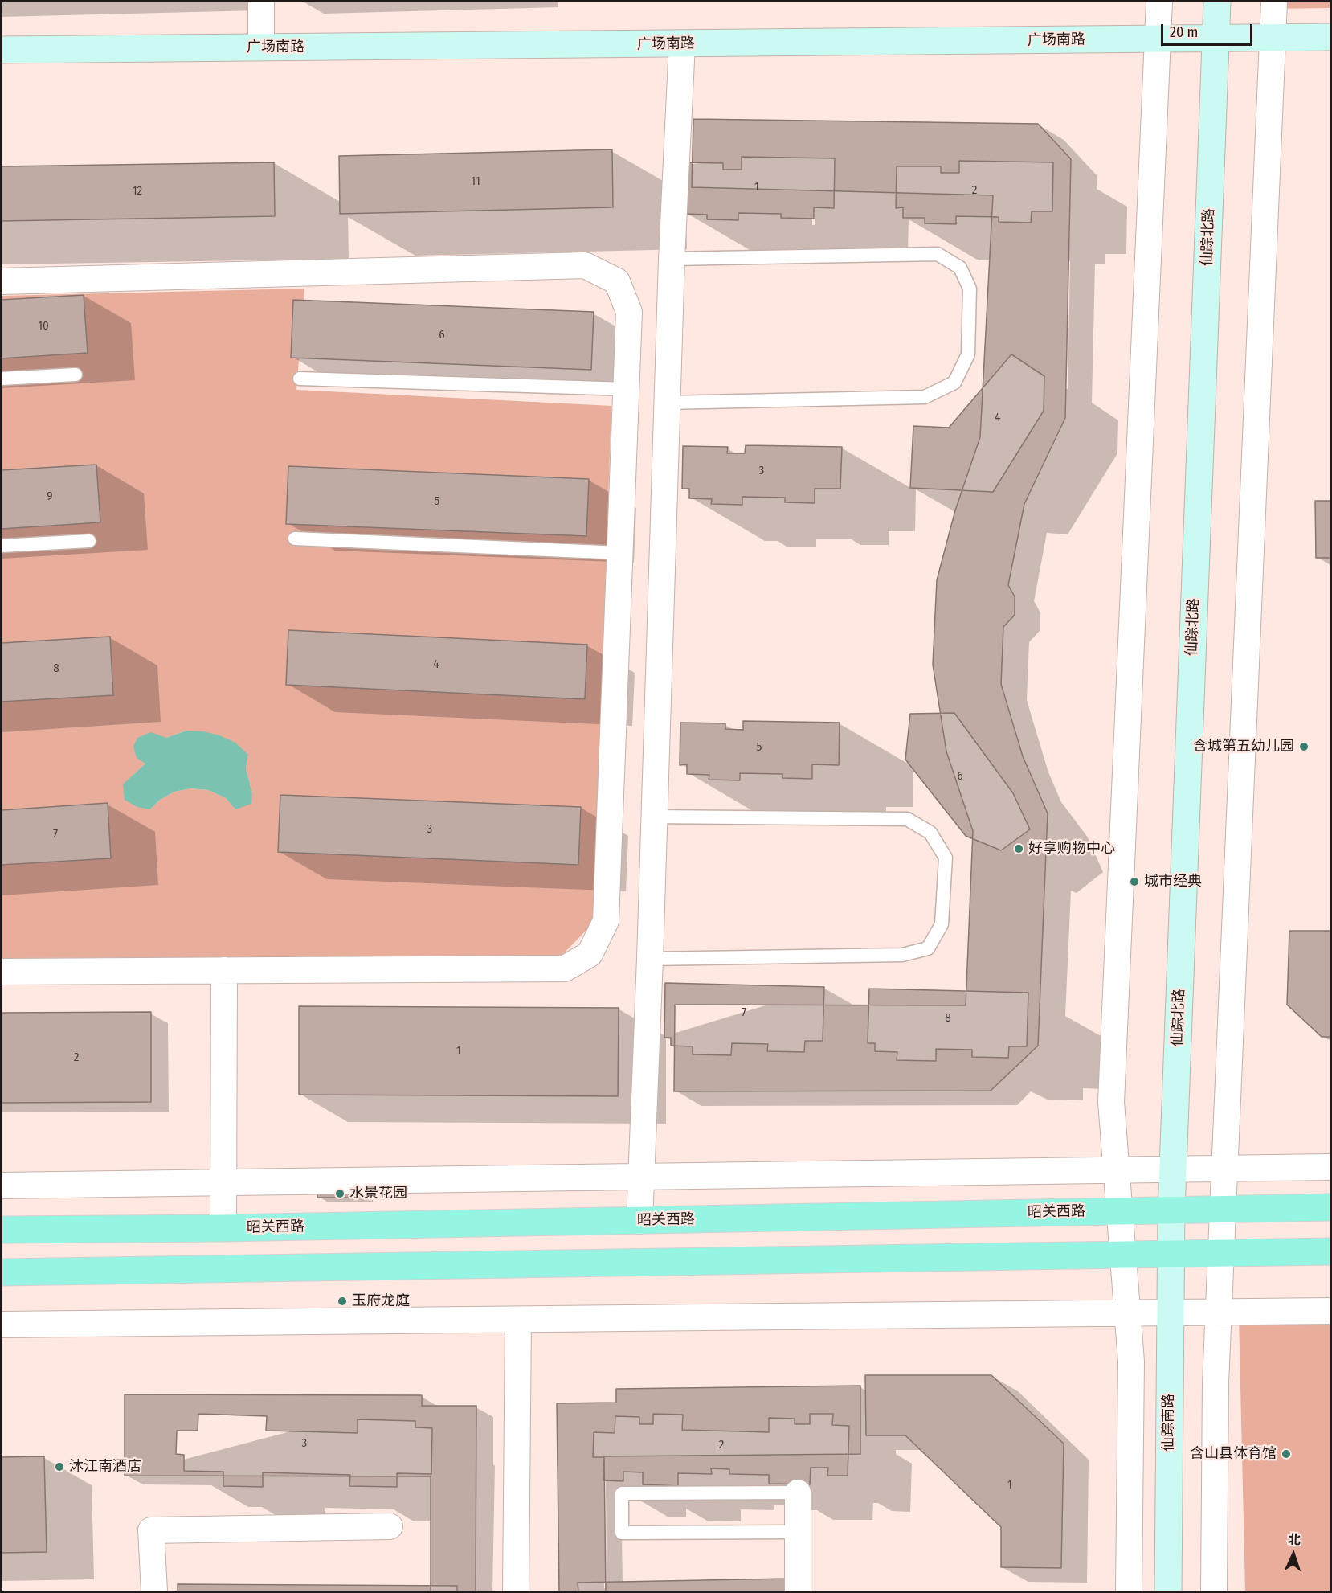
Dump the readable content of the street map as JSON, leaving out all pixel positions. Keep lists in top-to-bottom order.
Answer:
{
  "streets": {
    "main road": [
      "广场南路",
      "仙踪北路",
      "昭关西路",
      "仙踪南路"
    ]
  },
  "crossings": [
    ["广场南路", "仙踪北路"],
    ["仙踪北路", "昭关西路"],
    ["仙踪北路", "仙踪南路"]
  ],
  "places": [
    "含城第五幼儿园",
    "好享购物中心",
    "城市经典",
    "水景花园",
    "玉府龙庭",
    "含山县体育馆",
    "沐江南酒店"
  ],
  "house_numbers": [
    "11",
    "1",
    "2",
    "12",
    "10",
    "6",
    "4",
    "3",
    "9",
    "5",
    "4",
    "8",
    "5",
    "6",
    "3",
    "7",
    "7",
    "8",
    "1",
    "2",
    "3",
    "2",
    "1"
  ],
  "scale_bar": "20 m",
  "north": "top"
}
